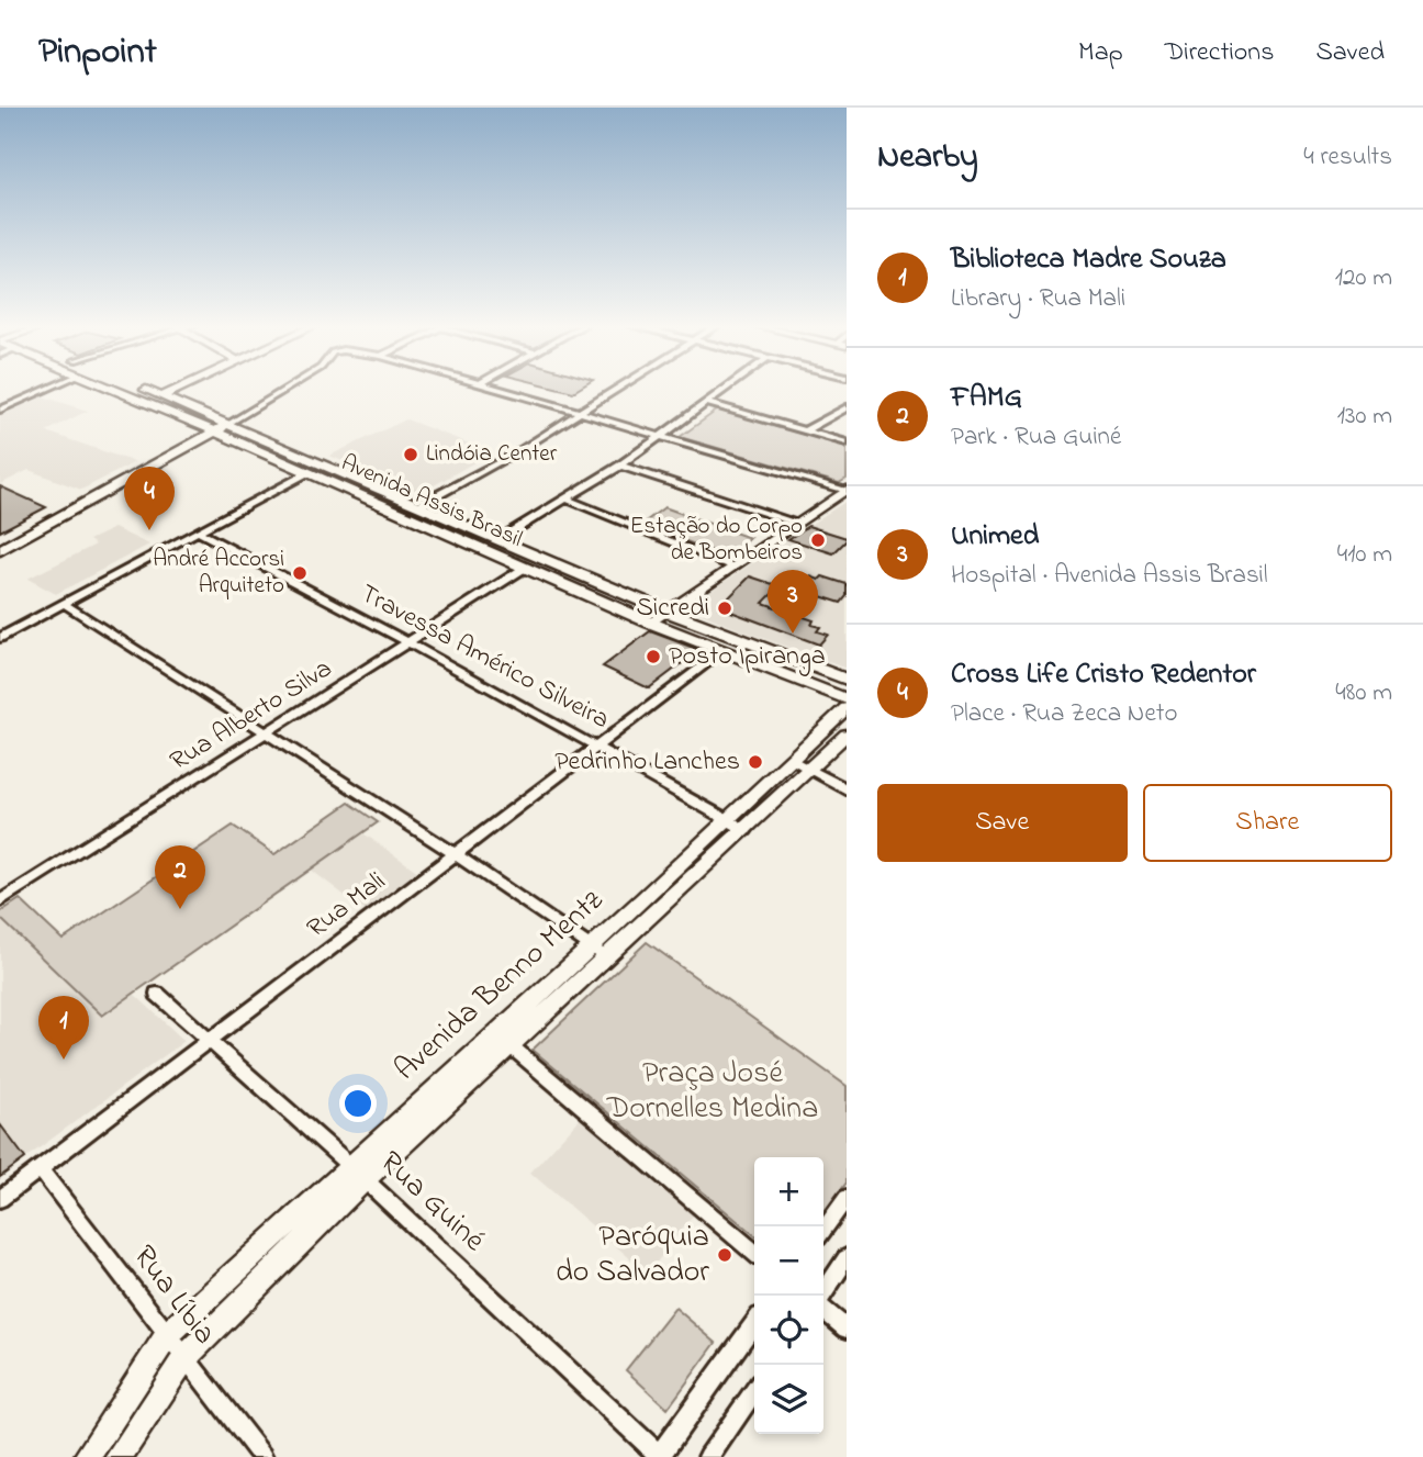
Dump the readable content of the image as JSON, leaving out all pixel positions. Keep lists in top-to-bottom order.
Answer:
{
  "streets": {
    "main road": ["Avenida Assis Brasil"],
    "street": [
      "Travessa Américo Silveira",
      "Rua Alberto Silva",
      "Rua Mali",
      "Avenida Benno Mentz",
      "Rua Guiné",
      "Rua Líbia"
    ]
  },
  "crossings": [
    ["Avenida Assis Brasil", "Rua Alberto Silva"],
    ["Avenida Assis Brasil", "Rua Mali"],
    ["Travessa Américo Silveira", "Rua Alberto Silva"],
    ["Travessa Américo Silveira", "Rua Mali"],
    ["Travessa Américo Silveira", "Avenida Benno Mentz"],
    ["Rua Mali", "Rua Guiné"],
    ["Rua Mali", "Rua Líbia"],
    ["Avenida Benno Mentz", "Rua Guiné"],
    ["Avenida Benno Mentz", "Rua Líbia"]
  ],
  "parks": ["Praça José Dornelles Medina"],
  "places": [
    "Lindóia Center",
    "Estação do Corpo de Bombeiros",
    "André Accorsi Arquiteto",
    "Sicredi",
    "Posto Ipiranga",
    "Pedrinho Lanches",
    "Paróquia do Salvador"
  ],
  "page": {
    "header": "Pinpoint",
    "nav": ["Map", "Directions", "Saved"],
    "heading": ["Nearby", "4 results"],
    "list": [
      {
        "mark": "1",
        "name": "Biblioteca Madre Souza",
        "note": "Library · Rua Mali",
        "value": "120 m"
      },
      {
        "mark": "2",
        "name": "FAMG",
        "note": "Park · Rua Guiné",
        "value": "130 m"
      },
      {
        "mark": "3",
        "name": "Unimed",
        "note": "Hospital · Avenida Assis Brasil",
        "value": "410 m"
      },
      {
        "mark": "4",
        "name": "Cross Life Cristo Redentor",
        "note": "Place · Rua Zeca Neto",
        "value": "480 m"
      }
    ],
    "pins": [
      "4",
      "3",
      "2",
      "1"
    ],
    "buttons": ["Save", "Share"],
    "map_buttons": ["+", "−"]
  }
}
